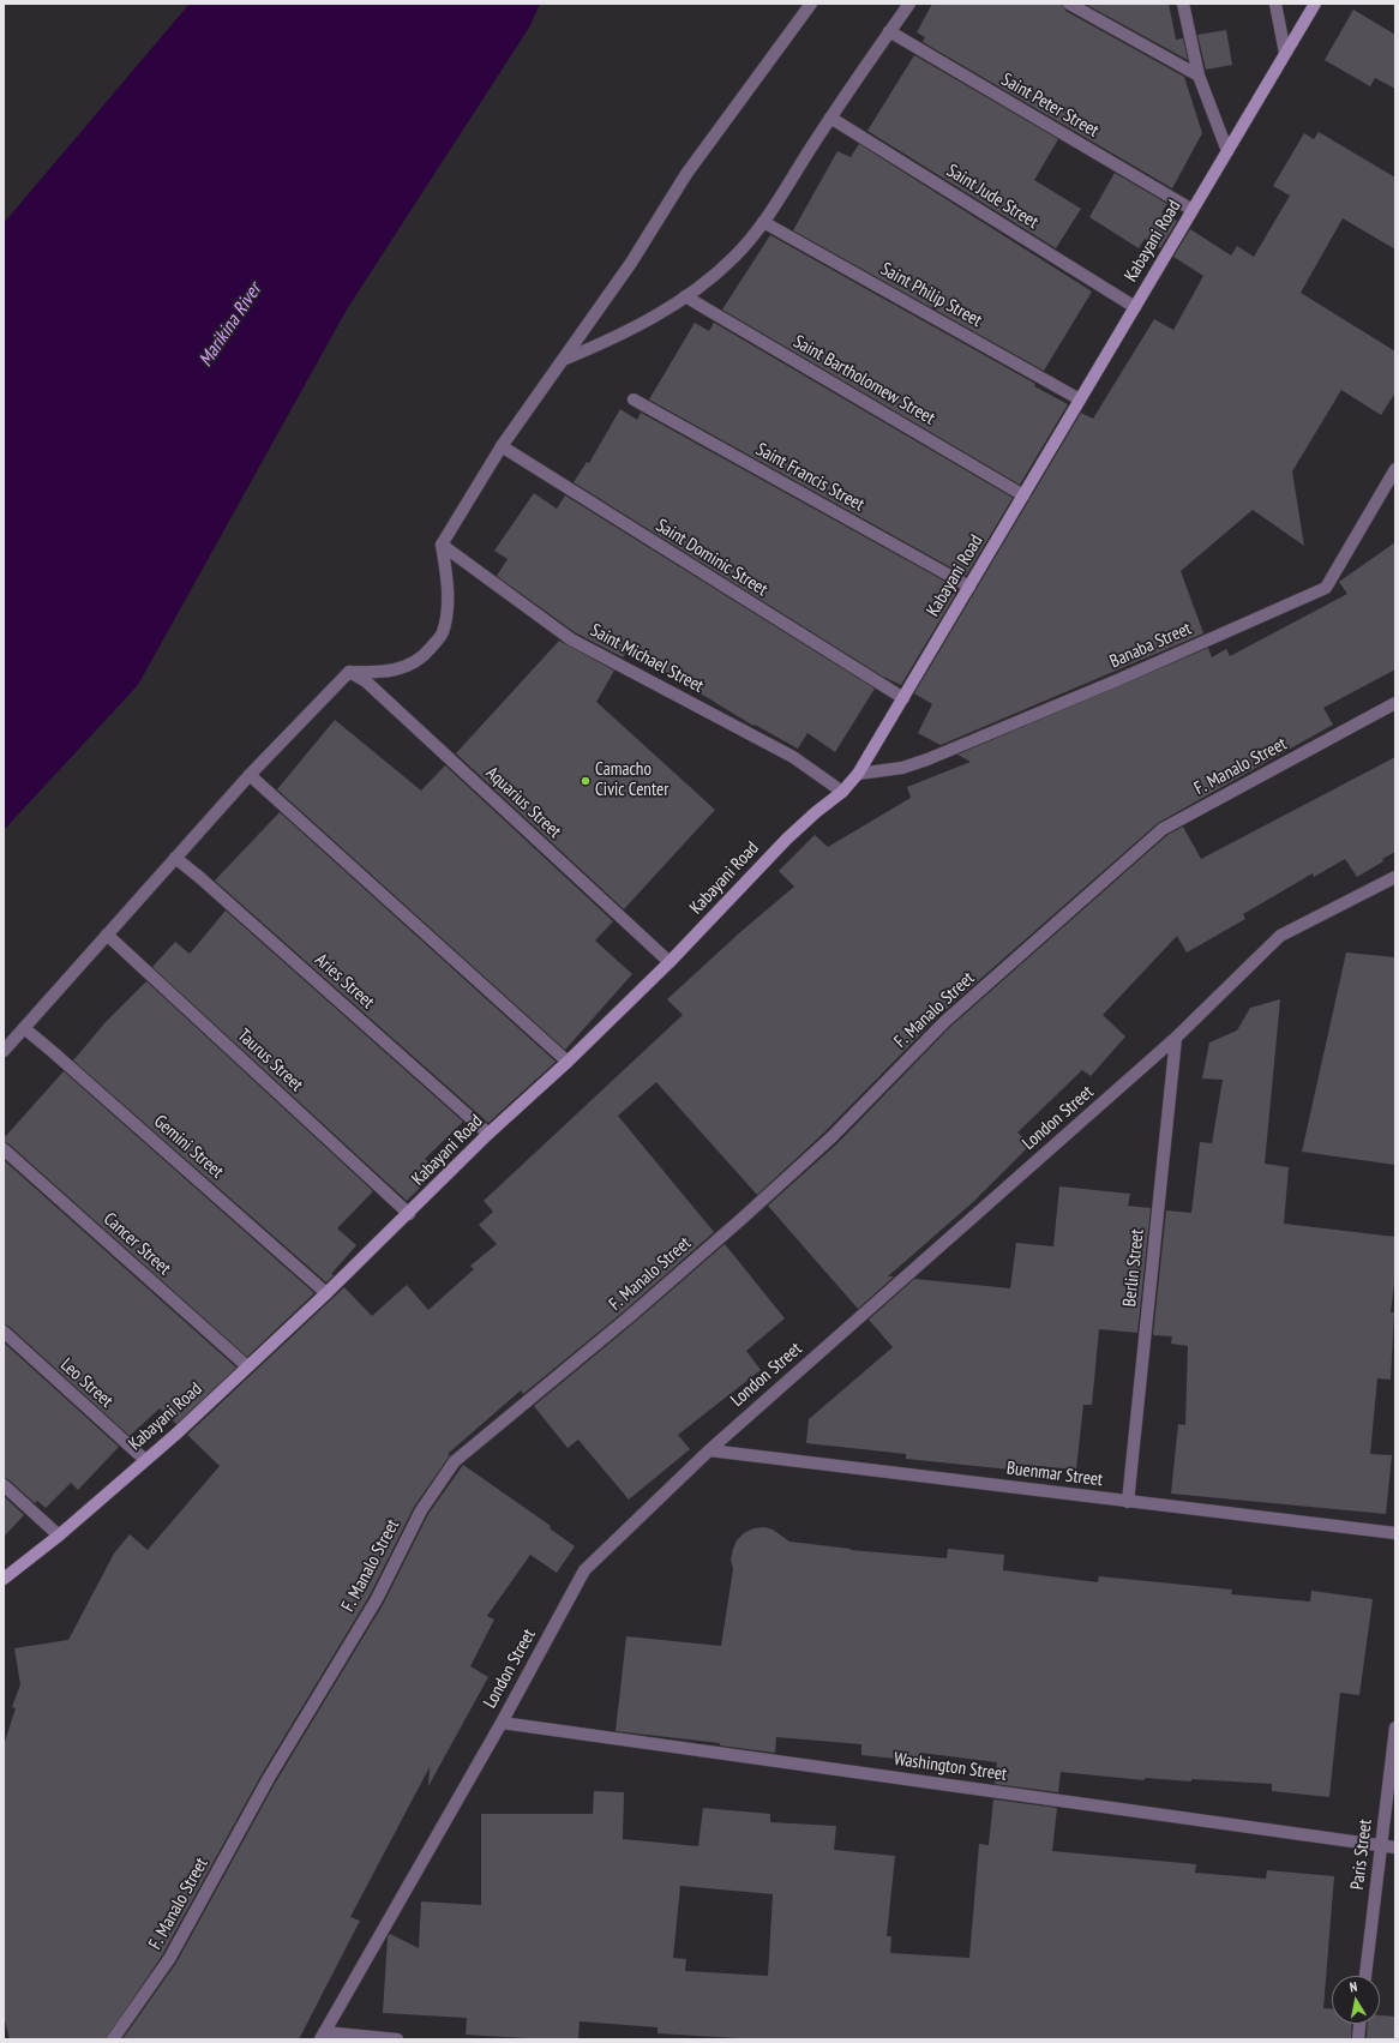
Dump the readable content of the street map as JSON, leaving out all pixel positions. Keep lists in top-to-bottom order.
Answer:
{
  "streets": {
    "street": [
      "Saint Peter Street",
      "Saint Jude Street",
      "Kabayani Road",
      "Saint Philip Street",
      "Saint Bartholomew Street",
      "Saint Francis Street",
      "Saint Dominic Street",
      "Banaba Street",
      "Saint Michael Street",
      "F. Manalo Street",
      "Aquarius Street",
      "Aries Street",
      "Taurus Street",
      "London Street",
      "Gemini Street",
      "Cancer Street",
      "Berlin Street",
      "Leo Street",
      "Buenmar Street",
      "Washington Street",
      "Paris Street"
    ]
  },
  "crossings": [
    ["Saint Peter Street", "Kabayani Road"],
    ["Saint Jude Street", "Kabayani Road"],
    ["Kabayani Road", "Saint Philip Street"],
    ["Kabayani Road", "Saint Bartholomew Street"],
    ["Kabayani Road", "Saint Francis Street"],
    ["Kabayani Road", "Saint Dominic Street"],
    ["Kabayani Road", "Banaba Street"],
    ["Kabayani Road", "Saint Michael Street"],
    ["Kabayani Road", "Aquarius Street"],
    ["Kabayani Road", "Aries Street"],
    ["Kabayani Road", "Taurus Street"],
    ["Kabayani Road", "Gemini Street"],
    ["Kabayani Road", "Cancer Street"],
    ["Kabayani Road", "Leo Street"],
    ["London Street", "Berlin Street"],
    ["London Street", "Buenmar Street"],
    ["London Street", "Washington Street"],
    ["Berlin Street", "Buenmar Street"],
    ["Washington Street", "Paris Street"]
  ],
  "water": ["Marikina River"],
  "places": ["Camacho Civic Center"],
  "north": "top"
}
